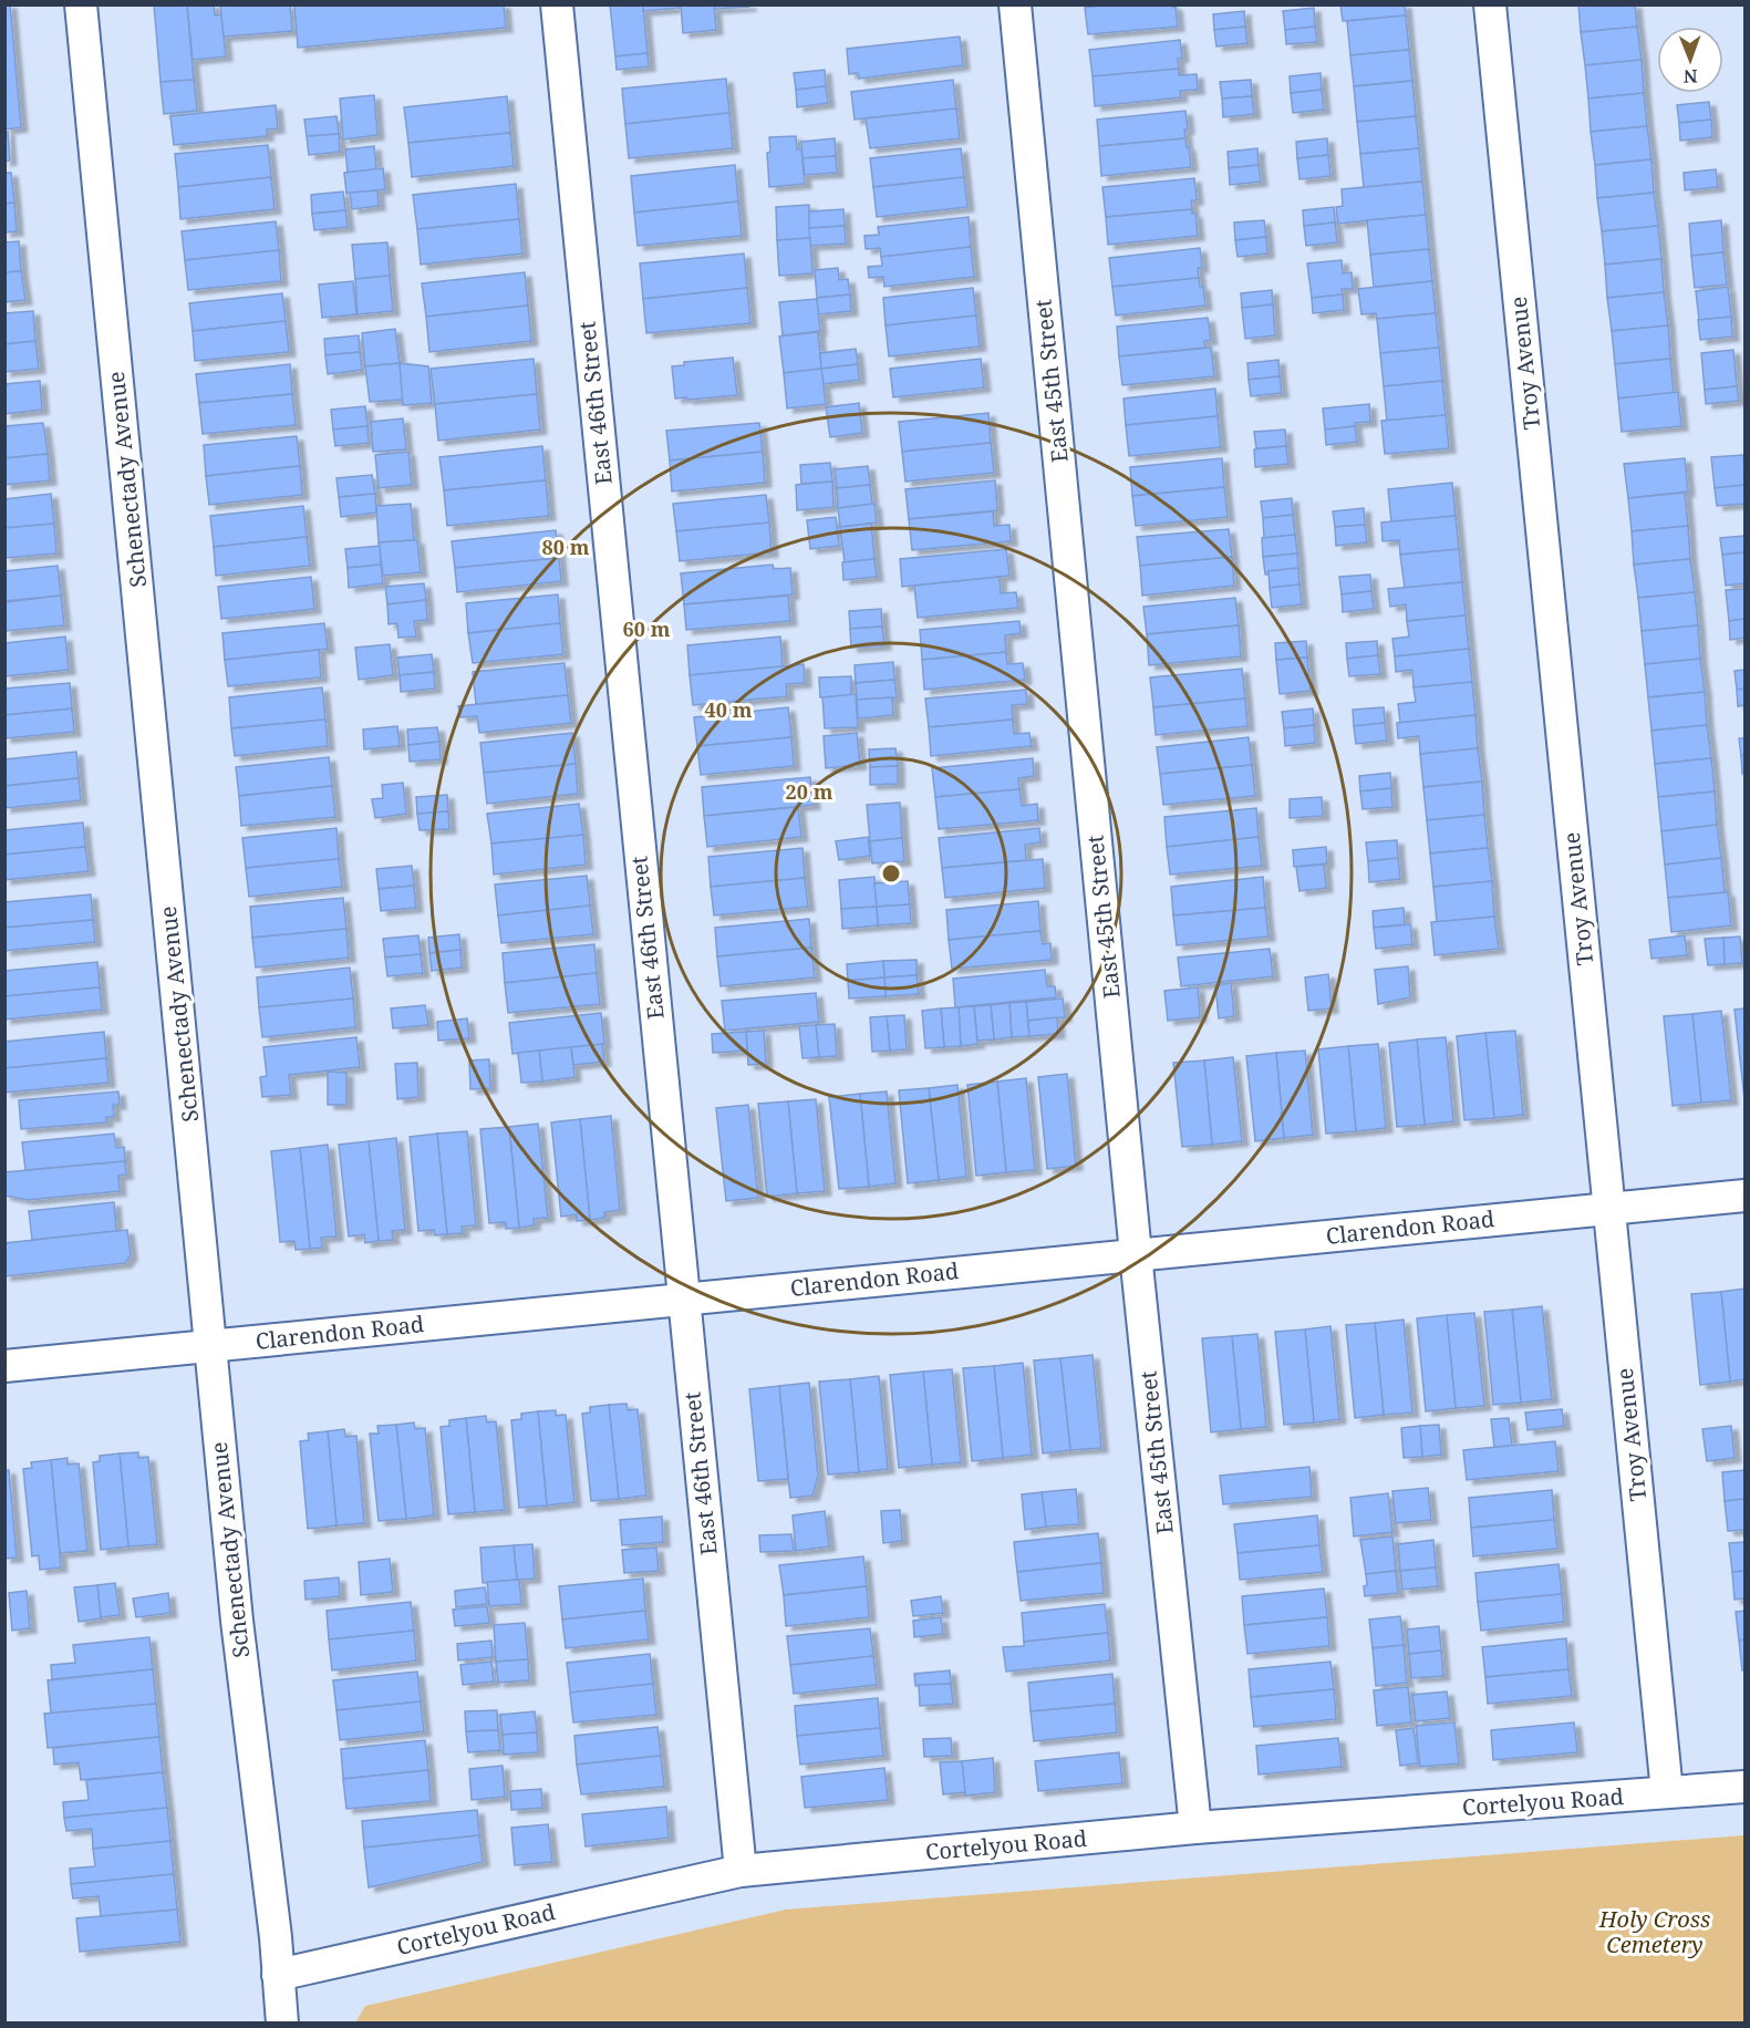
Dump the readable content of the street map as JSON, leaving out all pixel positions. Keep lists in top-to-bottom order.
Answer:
{
  "streets": {
    "street": [
      "Troy Avenue",
      "East 45th Street",
      "East 46th Street",
      "Schenectady Avenue",
      "Clarendon Road",
      "Cortelyou Road"
    ]
  },
  "crossings": [
    ["Troy Avenue", "Clarendon Road"],
    ["Troy Avenue", "Cortelyou Road"],
    ["East 45th Street", "Clarendon Road"],
    ["East 45th Street", "Cortelyou Road"],
    ["East 46th Street", "Clarendon Road"],
    ["East 46th Street", "Cortelyou Road"],
    ["Schenectady Avenue", "Clarendon Road"],
    ["Schenectady Avenue", "Cortelyou Road"]
  ],
  "parks": ["Holy Cross Cemetery"],
  "north": "bottom",
  "rings": [
    "80 m",
    "60 m",
    "40 m",
    "20 m"
  ]
}
